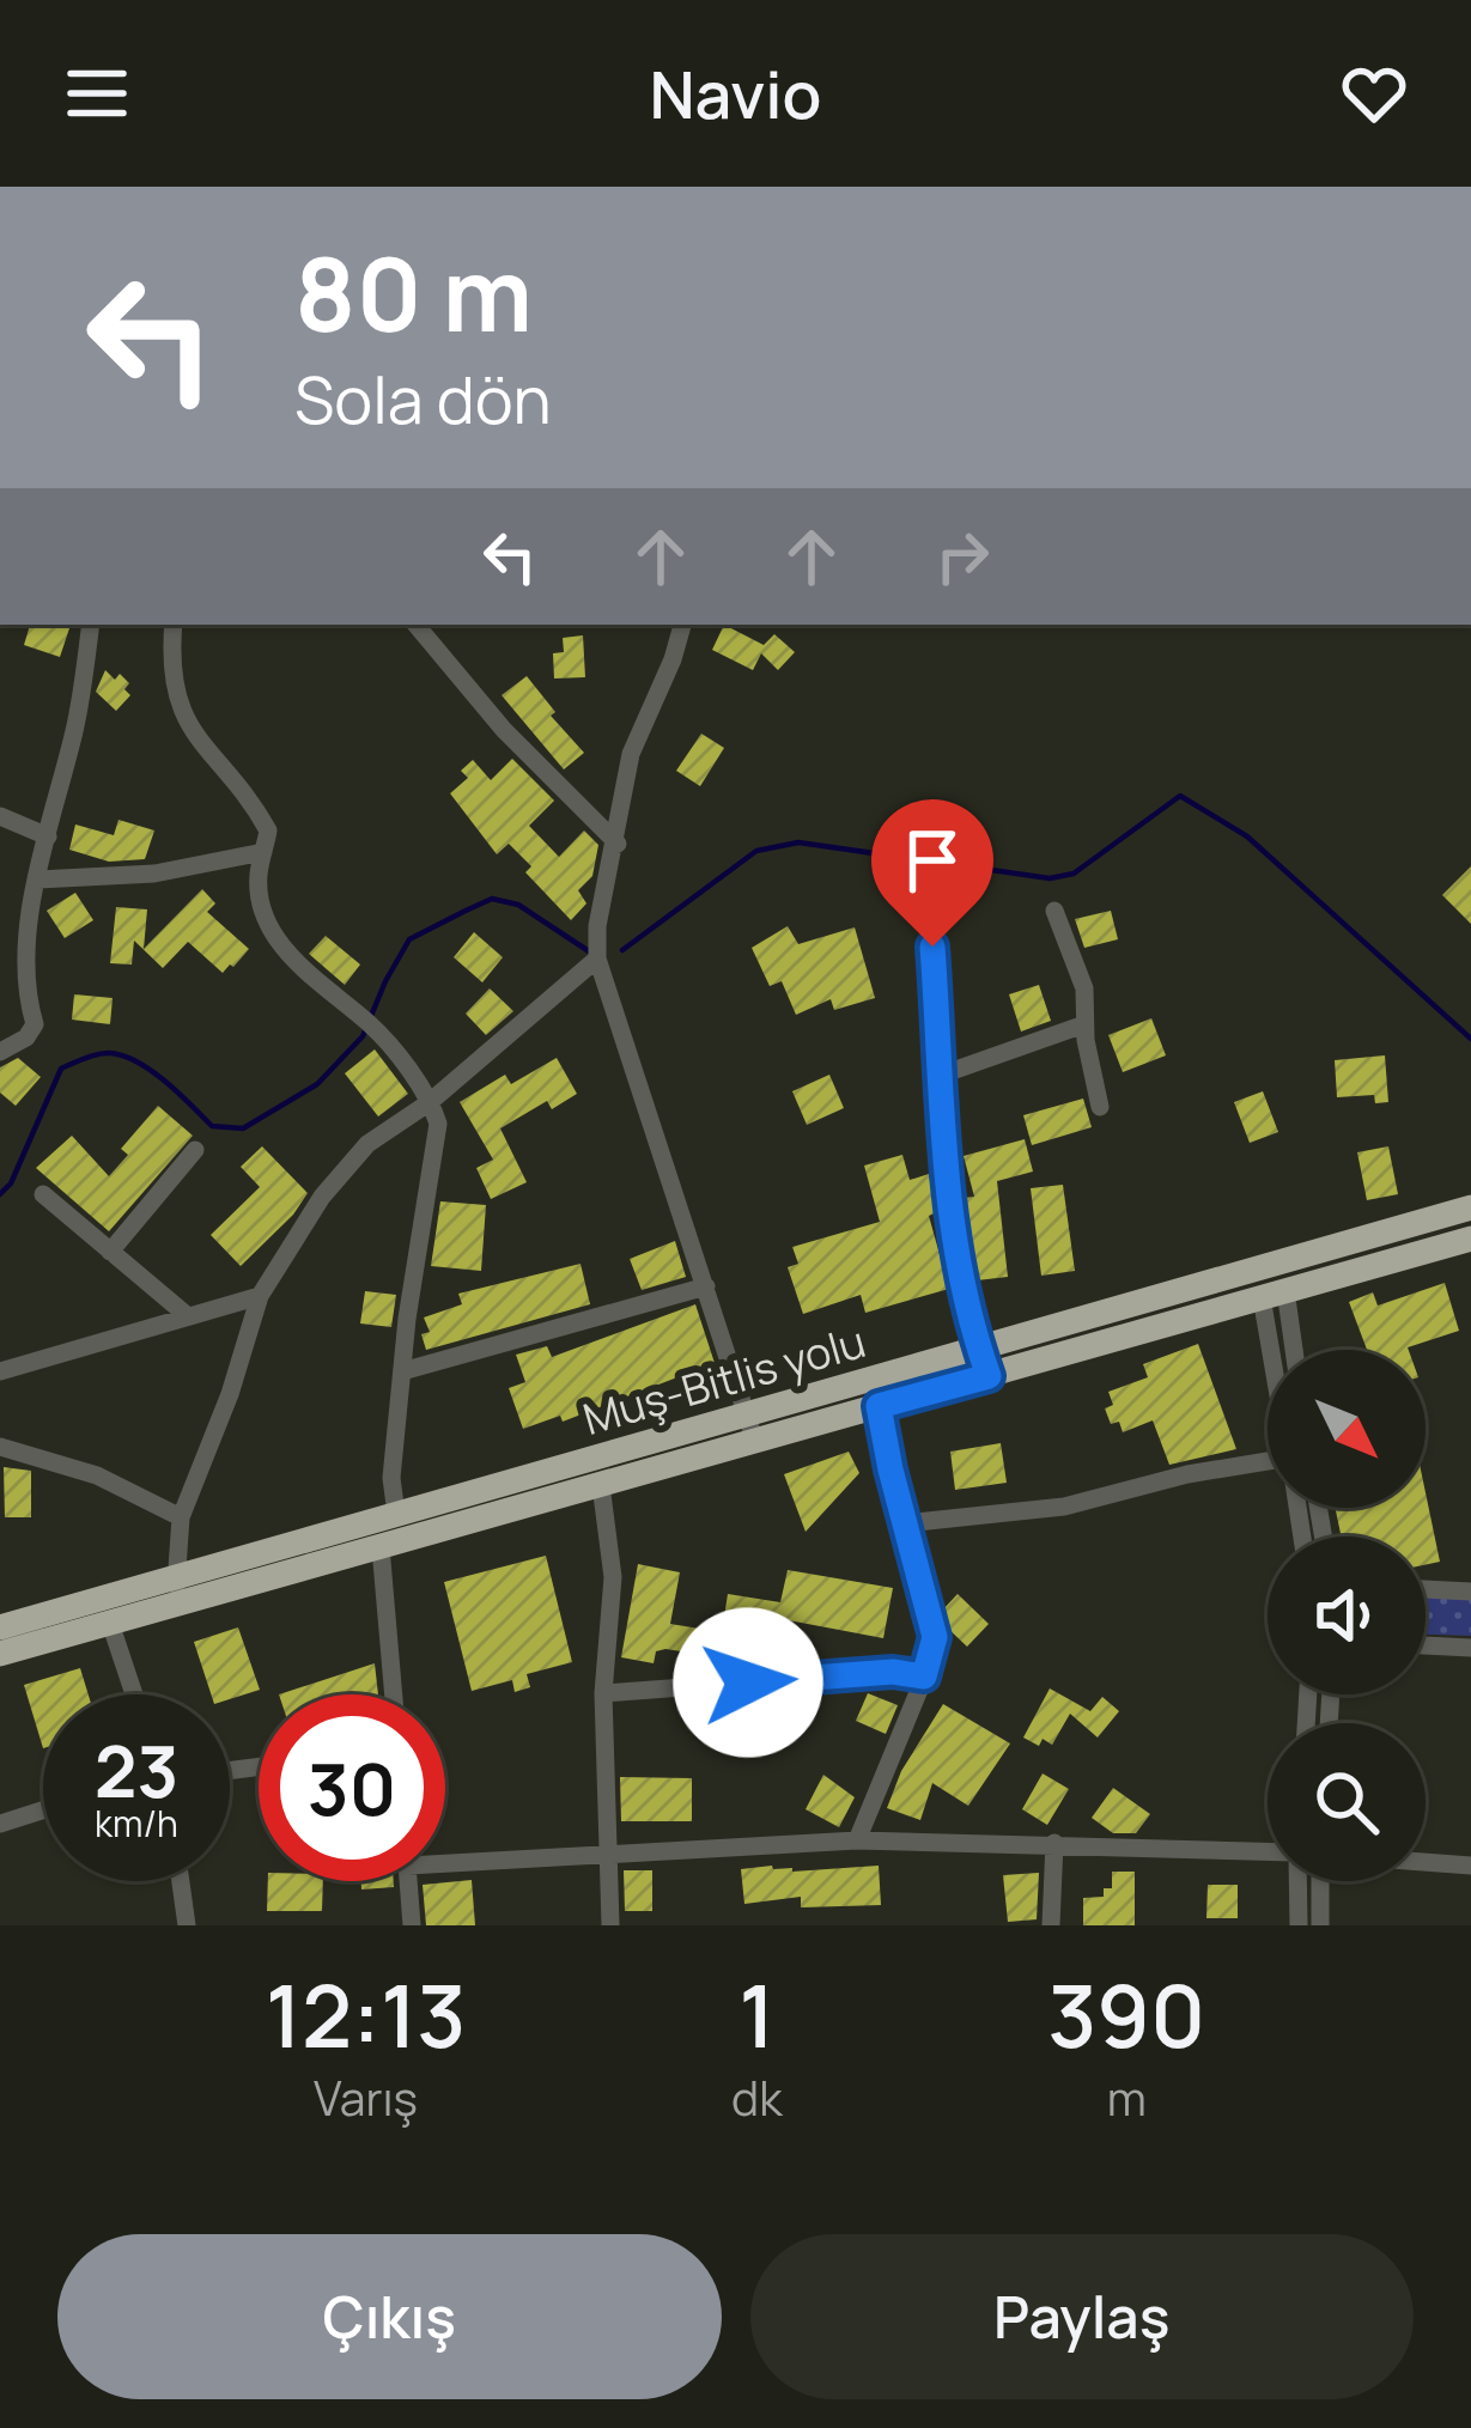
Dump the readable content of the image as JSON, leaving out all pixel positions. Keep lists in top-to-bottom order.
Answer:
{
  "streets": {
    "highway": ["Muş-Bitlis yolu"]
  },
  "north": "bottom right",
  "page": {
    "header": "Navio",
    "turn": ["80 m", "Sola dön"],
    "speed": "23 km/h",
    "limit": "30",
    "eta": [
      "12:13",
      "Varış",
      "1",
      "dk",
      "390",
      "m"
    ],
    "buttons": ["Çıkış", "Paylaş"]
  }
}
